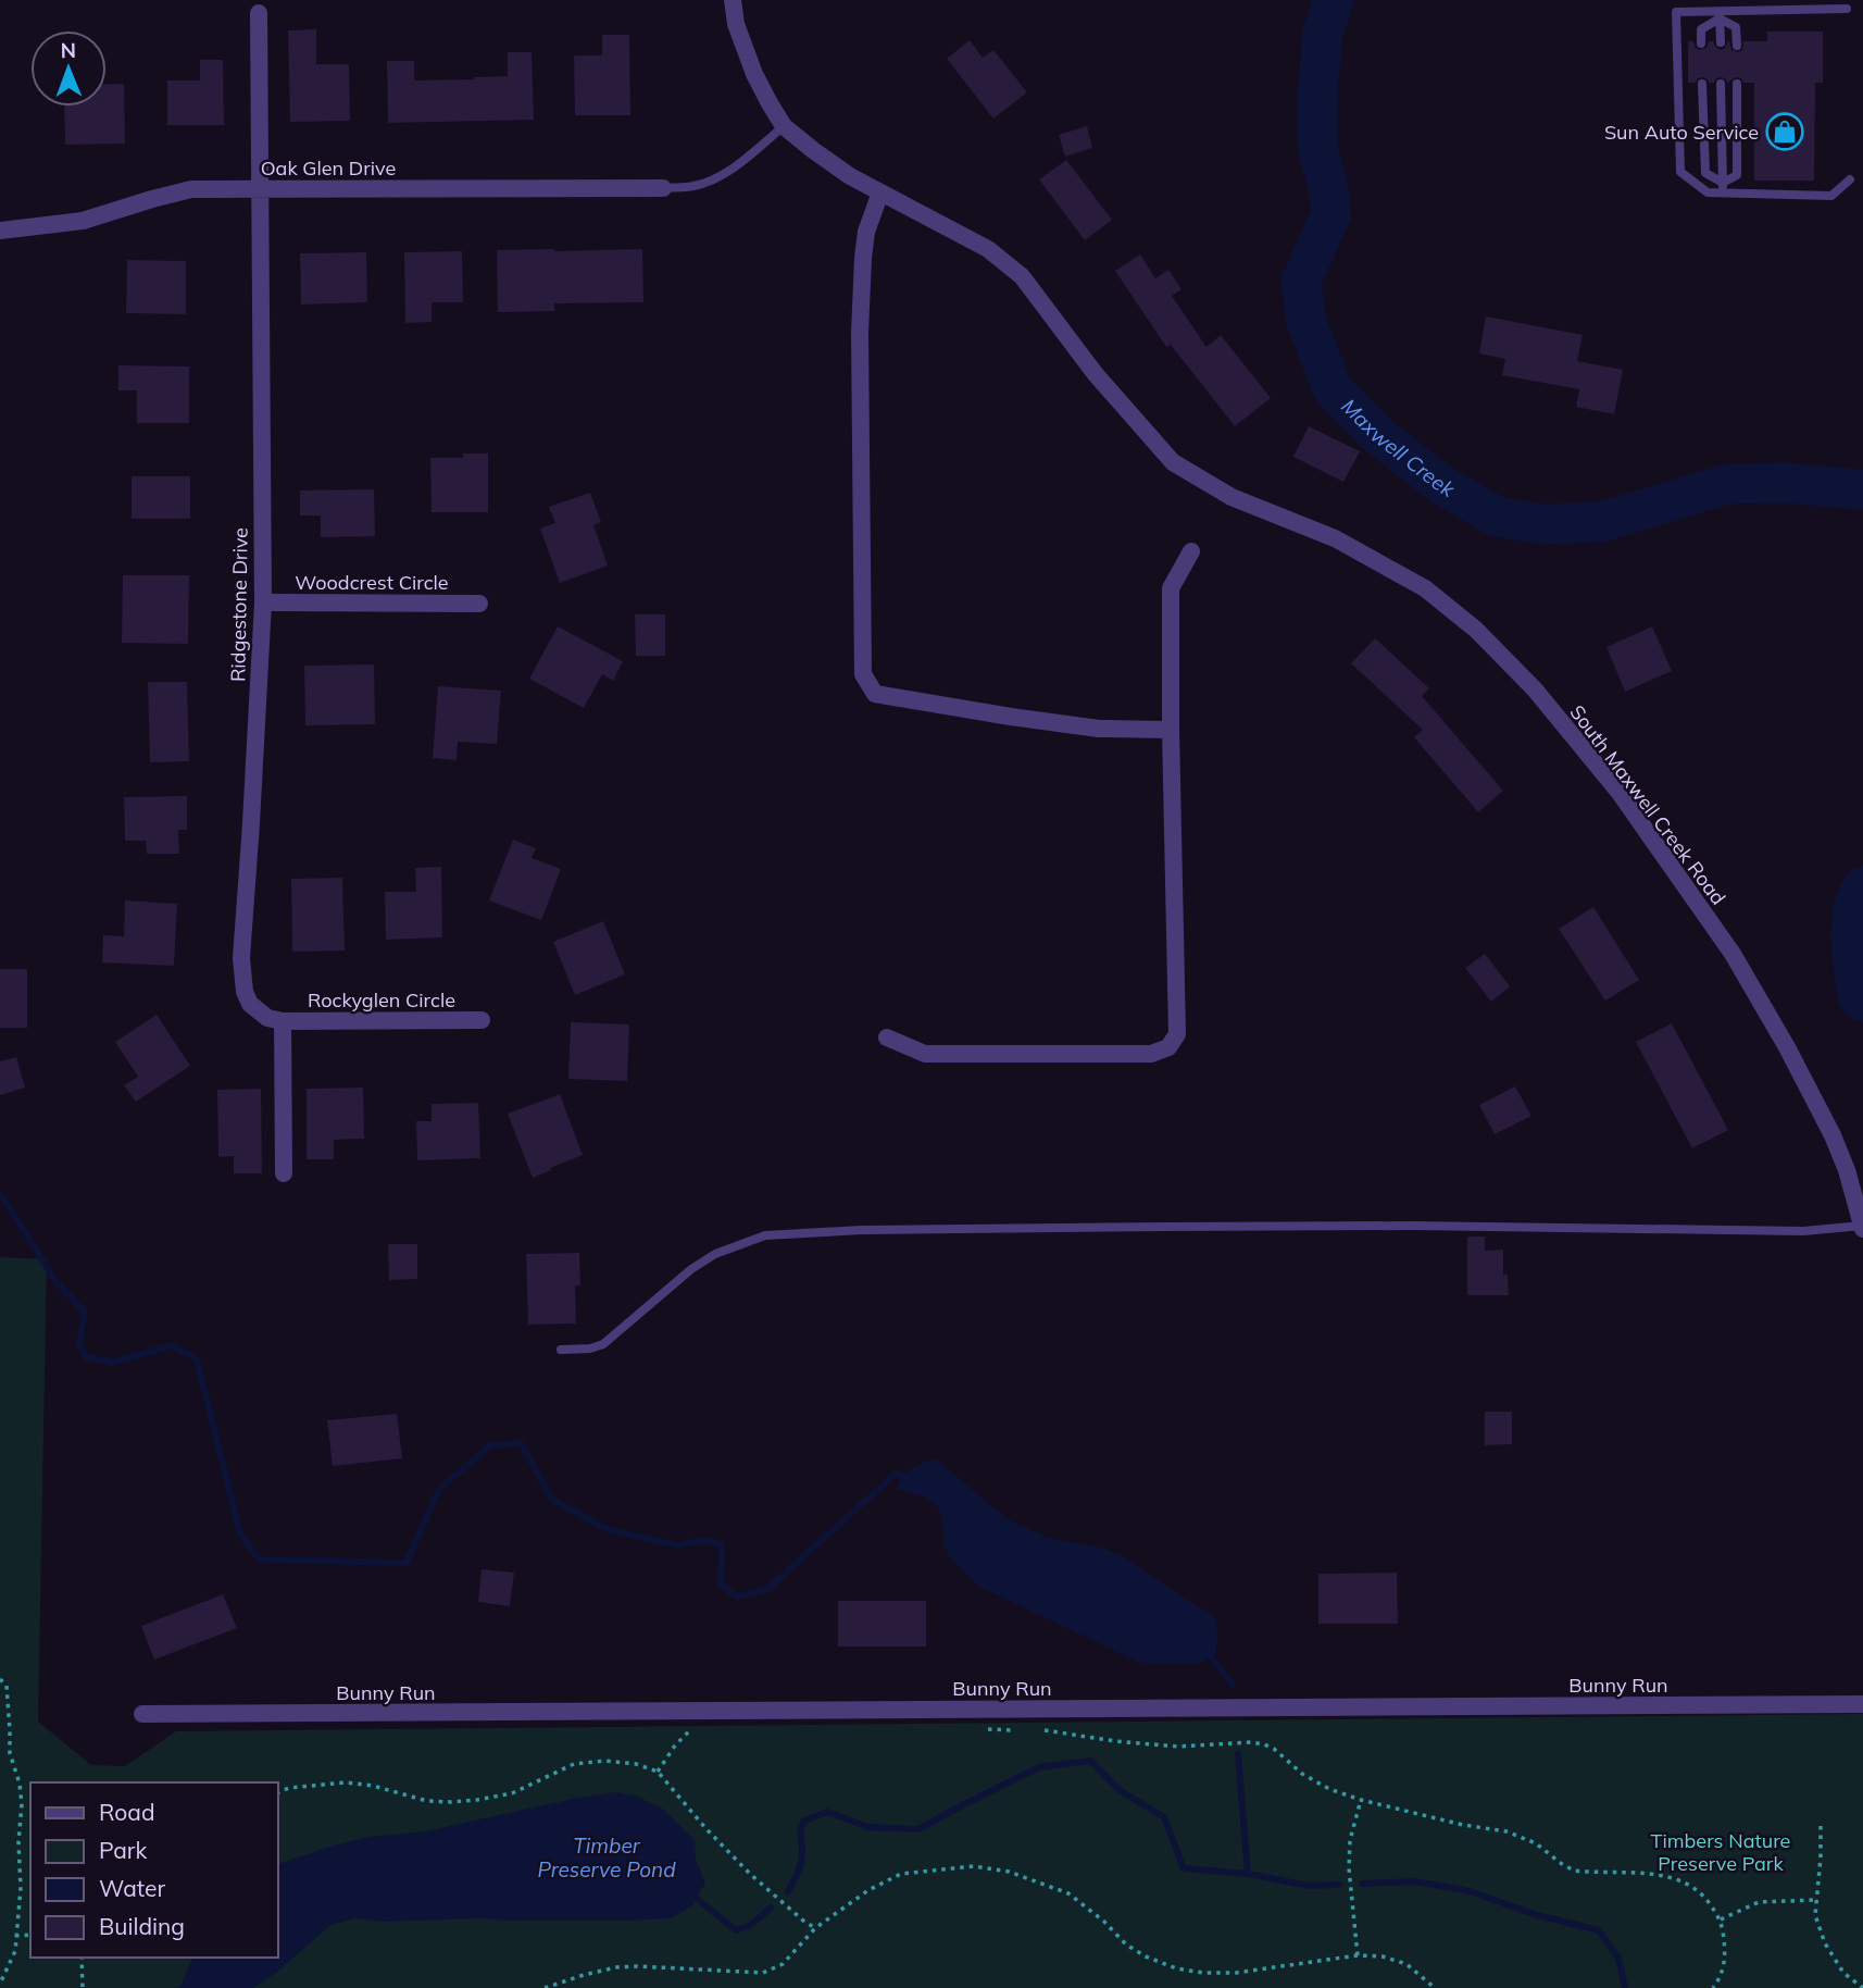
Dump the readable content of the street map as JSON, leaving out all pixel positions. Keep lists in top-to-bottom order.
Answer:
{
  "streets": {
    "street": [
      "Oak Glen Drive",
      "Woodcrest Circle",
      "Ridgestone Drive",
      "South Maxwell Creek Road",
      "Rockyglen Circle",
      "Bunny Run"
    ]
  },
  "crossings": [
    ["Oak Glen Drive", "Ridgestone Drive"],
    ["Woodcrest Circle", "Ridgestone Drive"],
    ["Ridgestone Drive", "Rockyglen Circle"]
  ],
  "water": ["Maxwell Creek", "Timber Preserve Pond"],
  "parks": ["Timbers Nature Preserve Park"],
  "places": {
    "shop": ["Sun Auto Service"]
  },
  "legend": [
    "Road",
    "Park",
    "Water",
    "Building"
  ],
  "north": "top"
}
